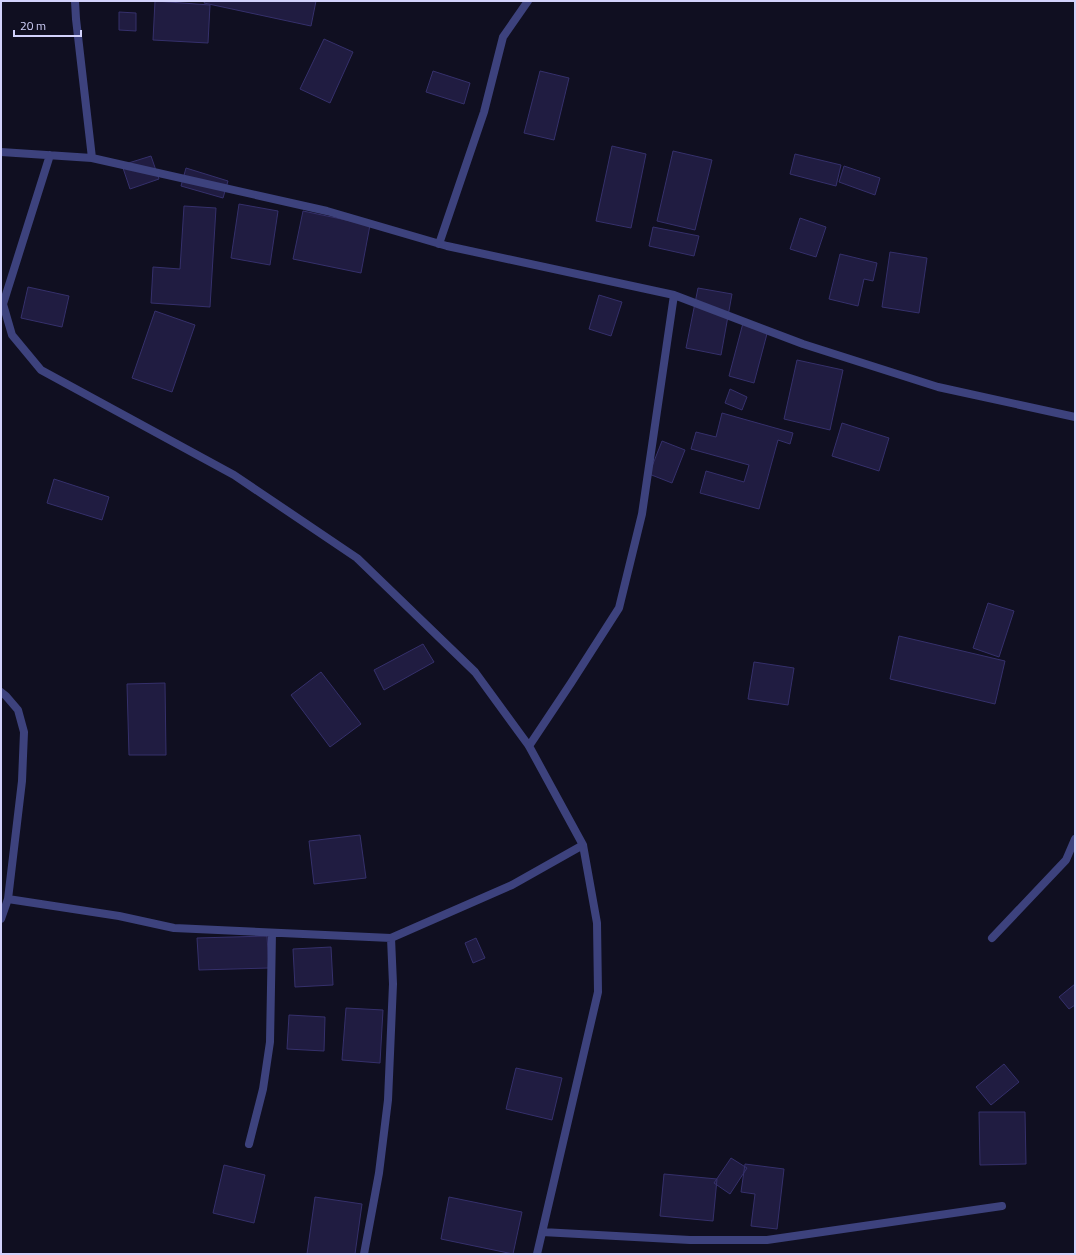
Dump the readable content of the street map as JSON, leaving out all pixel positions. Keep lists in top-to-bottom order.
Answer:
{
  "scale_bar": "20 m"
}
